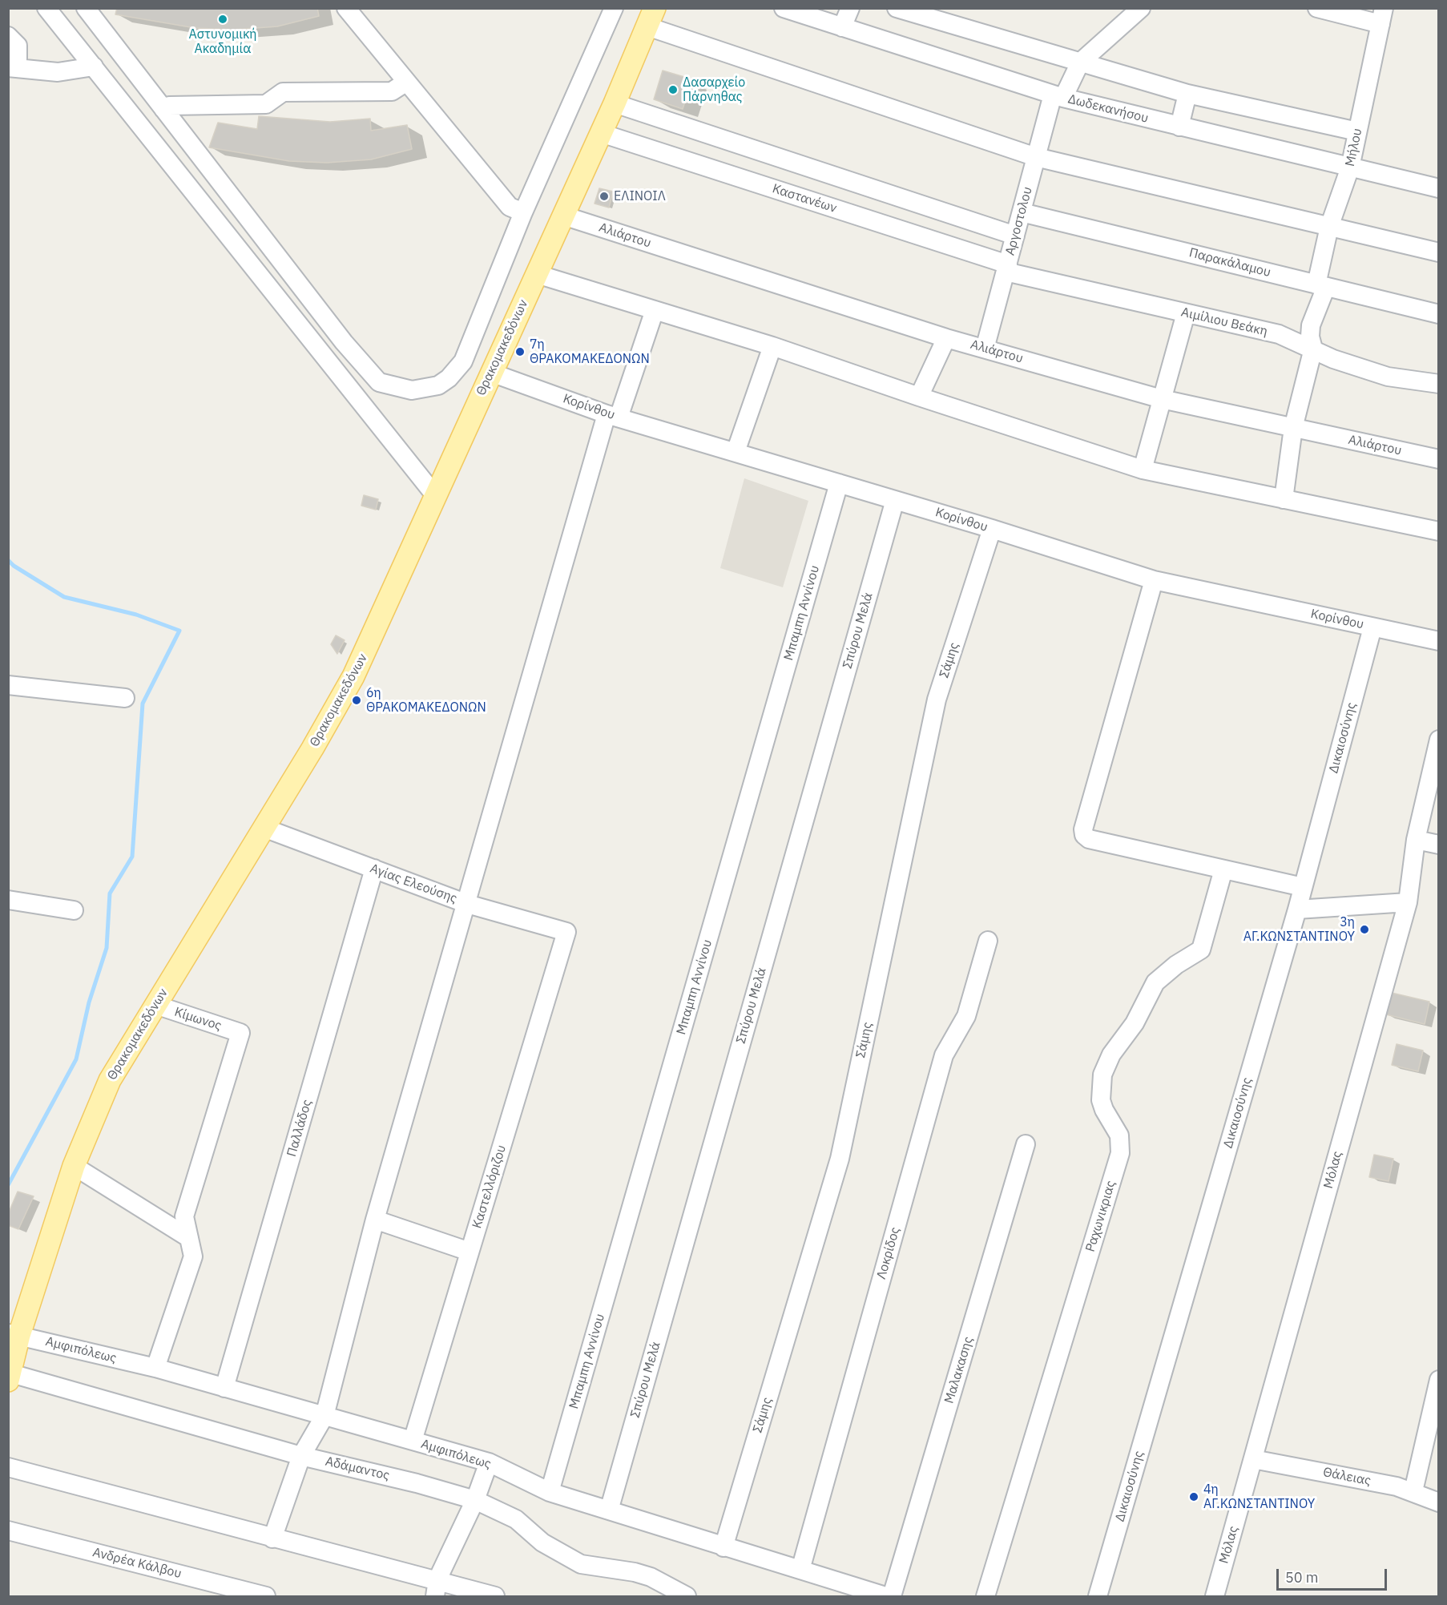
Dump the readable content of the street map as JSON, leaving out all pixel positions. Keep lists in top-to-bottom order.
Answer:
{
  "streets": {
    "main road": ["Θρακομακεδόνων"],
    "street": [
      "Δωδεκανήσου",
      "Μήλου",
      "Καστανέων",
      "Αργοστολου",
      "Αλιάρτου",
      "Παρακάλαμου",
      "Αιμίλιου Βεάκη",
      "Κορίνθου",
      "Μπαμπη Αννίνου",
      "Σπύρου Μελά",
      "Σάμης",
      "Δικαιοσύνης",
      "Αγίας Ελεούσης",
      "Κίμωνος",
      "Παλλάδος",
      "Μόλας",
      "Καστελλόριζου",
      "Ραχωνικριας",
      "Λοκρίδος",
      "Αμφιπόλεως",
      "Μαλακασης",
      "Αδάμαντος",
      "Θάλειας",
      "Ανδρέα Κάλβου"
    ]
  },
  "crossings": [
    ["Δωδεκανήσου", "Μήλου"],
    ["Δωδεκανήσου", "Αργοστολου"],
    ["Μήλου", "Αλιάρτου"],
    ["Μήλου", "Παρακάλαμου"],
    ["Μήλου", "Αιμίλιου Βεάκη"],
    ["Καστανέων", "Αργοστολου"],
    ["Καστανέων", "Αιμίλιου Βεάκη"],
    ["Καστανέων", "Θρακομακεδόνων"],
    ["Αργοστολου", "Αλιάρτου"],
    ["Αργοστολου", "Παρακάλαμου"],
    ["Αργοστολου", "Αιμίλιου Βεάκη"],
    ["Αλιάρτου", "Θρακομακεδόνων"],
    ["Θρακομακεδόνων", "Κορίνθου"],
    ["Θρακομακεδόνων", "Αγίας Ελεούσης"],
    ["Θρακομακεδόνων", "Κίμωνος"],
    ["Θρακομακεδόνων", "Αμφιπόλεως"],
    ["Θρακομακεδόνων", "Αδάμαντος"],
    ["Κορίνθου", "Μπαμπη Αννίνου"],
    ["Κορίνθου", "Σπύρου Μελά"],
    ["Κορίνθου", "Σάμης"],
    ["Κορίνθου", "Δικαιοσύνης"],
    ["Μπαμπη Αννίνου", "Αμφιπόλεως"],
    ["Σπύρου Μελά", "Αμφιπόλεως"],
    ["Σάμης", "Αμφιπόλεως"],
    ["Αγίας Ελεούσης", "Παλλάδος"],
    ["Αγίας Ελεούσης", "Καστελλόριζου"],
    ["Παλλάδος", "Αμφιπόλεως"],
    ["Μόλας", "Θάλειας"],
    ["Καστελλόριζου", "Αμφιπόλεως"],
    ["Λοκρίδος", "Αμφιπόλεως"]
  ],
  "places": [
    "Αστυνομική Ακαδημία",
    "Δασαρχείο Πάρνηθας",
    "ΕΛΙΝΟΙΛ",
    "7η ΘΡΑΚΟΜΑΚΕΔΟΝΩΝ",
    "6η ΘΡΑΚΟΜΑΚΕΔΟΝΩΝ",
    "3η ΑΓ.ΚΩΝΣΤΑΝΤΙΝΟΥ",
    "4η ΑΓ.ΚΩΝΣΤΑΝΤΙΝΟΥ"
  ],
  "scale_bar": "50 m"
}
